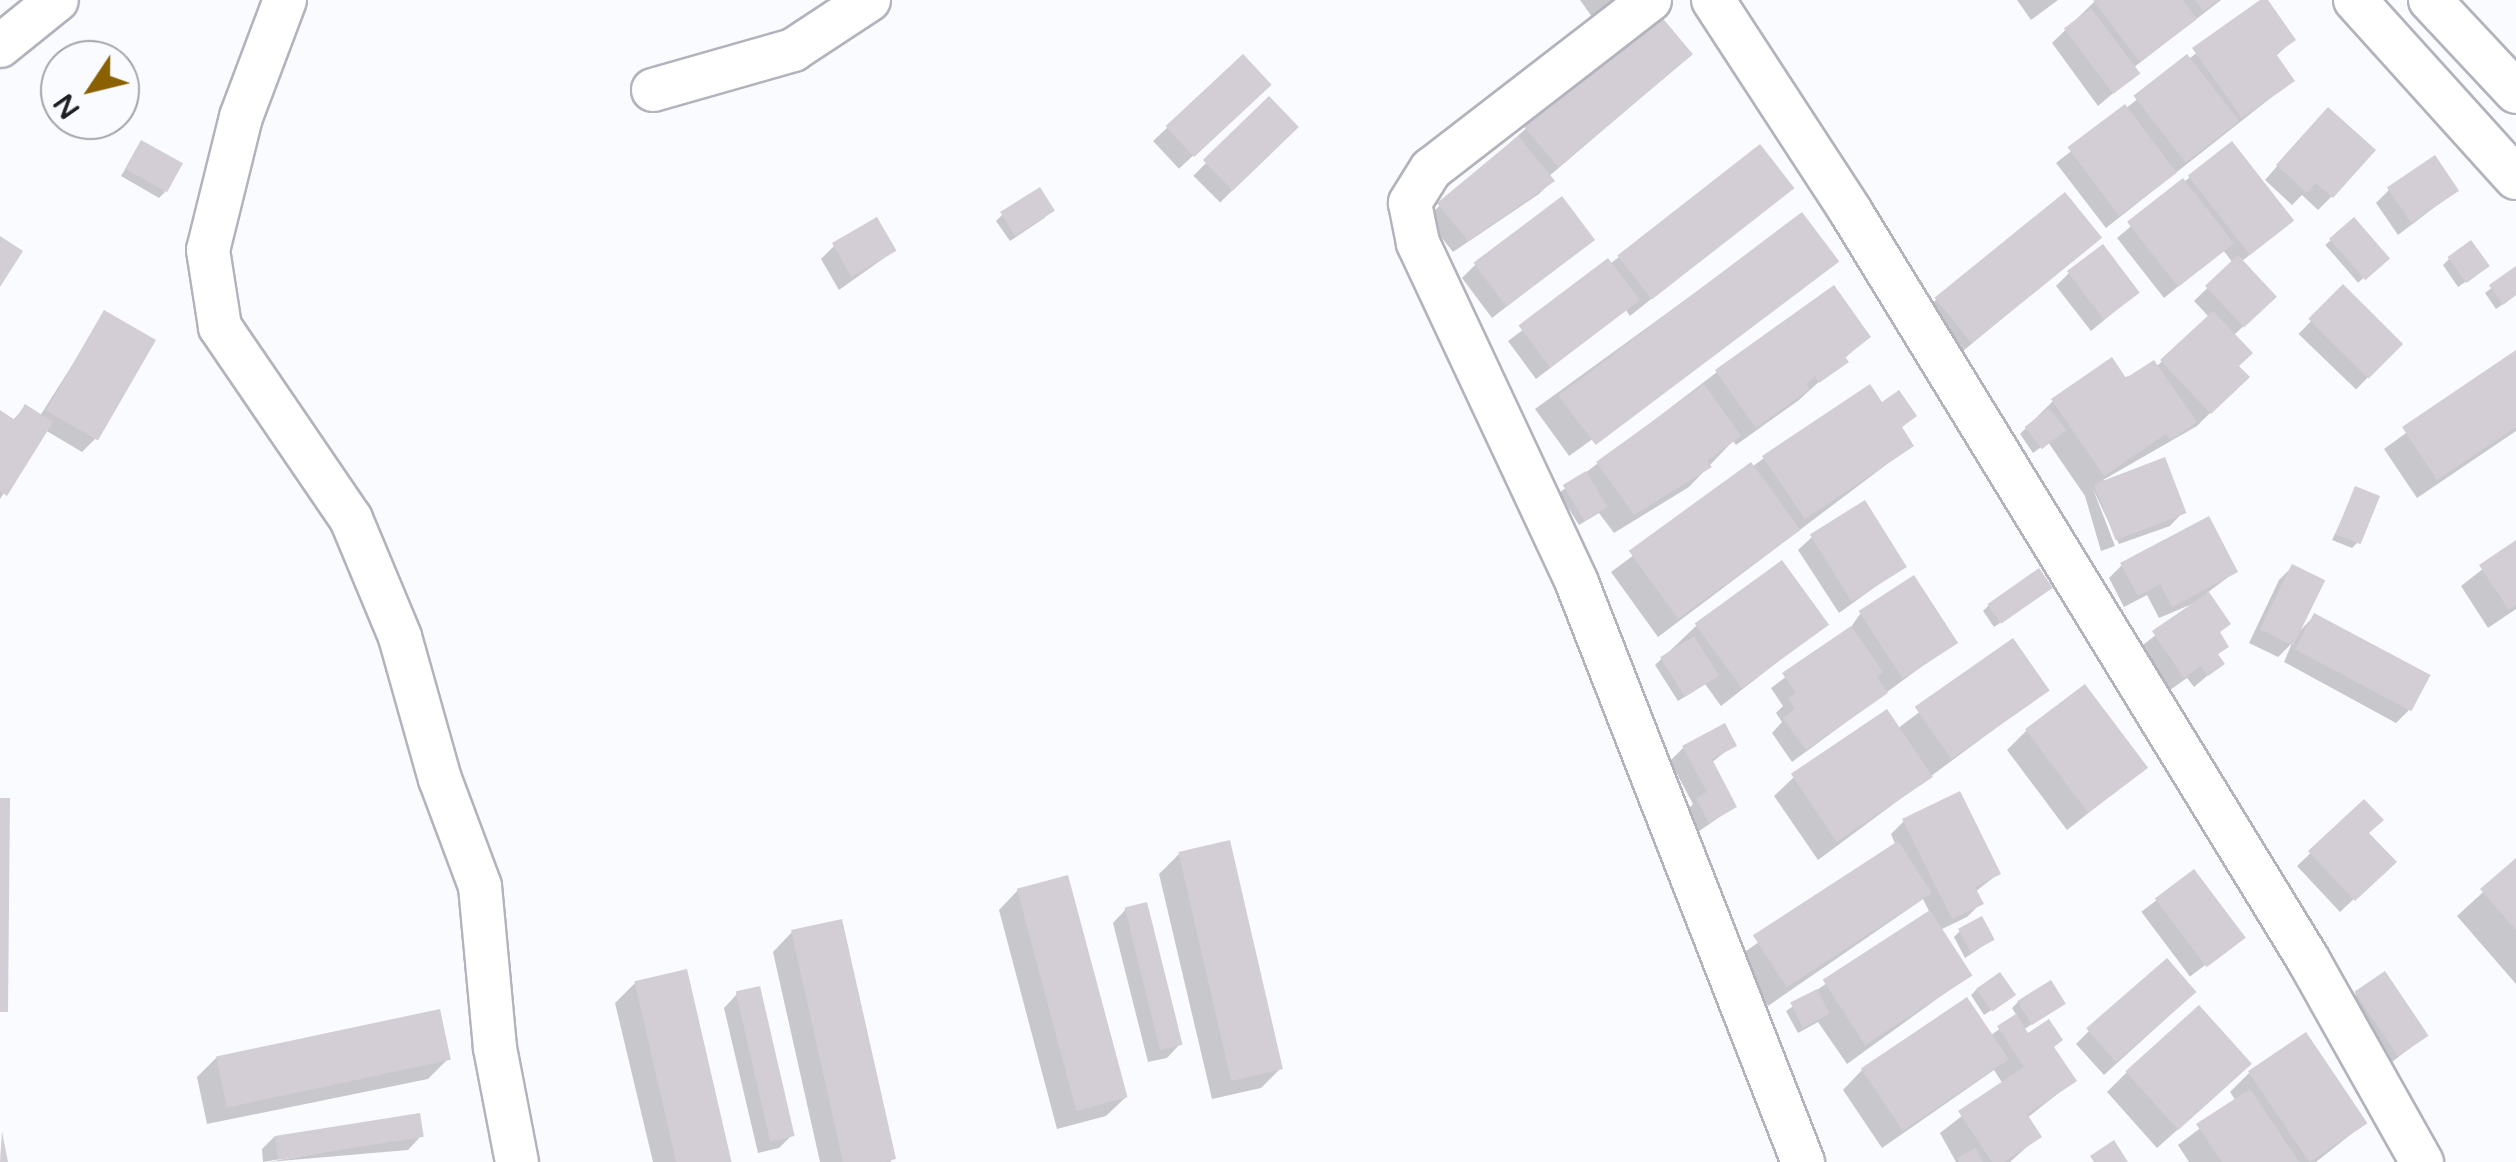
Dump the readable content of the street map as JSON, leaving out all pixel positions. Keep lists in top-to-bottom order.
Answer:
{
  "north": "bottom left"
}
